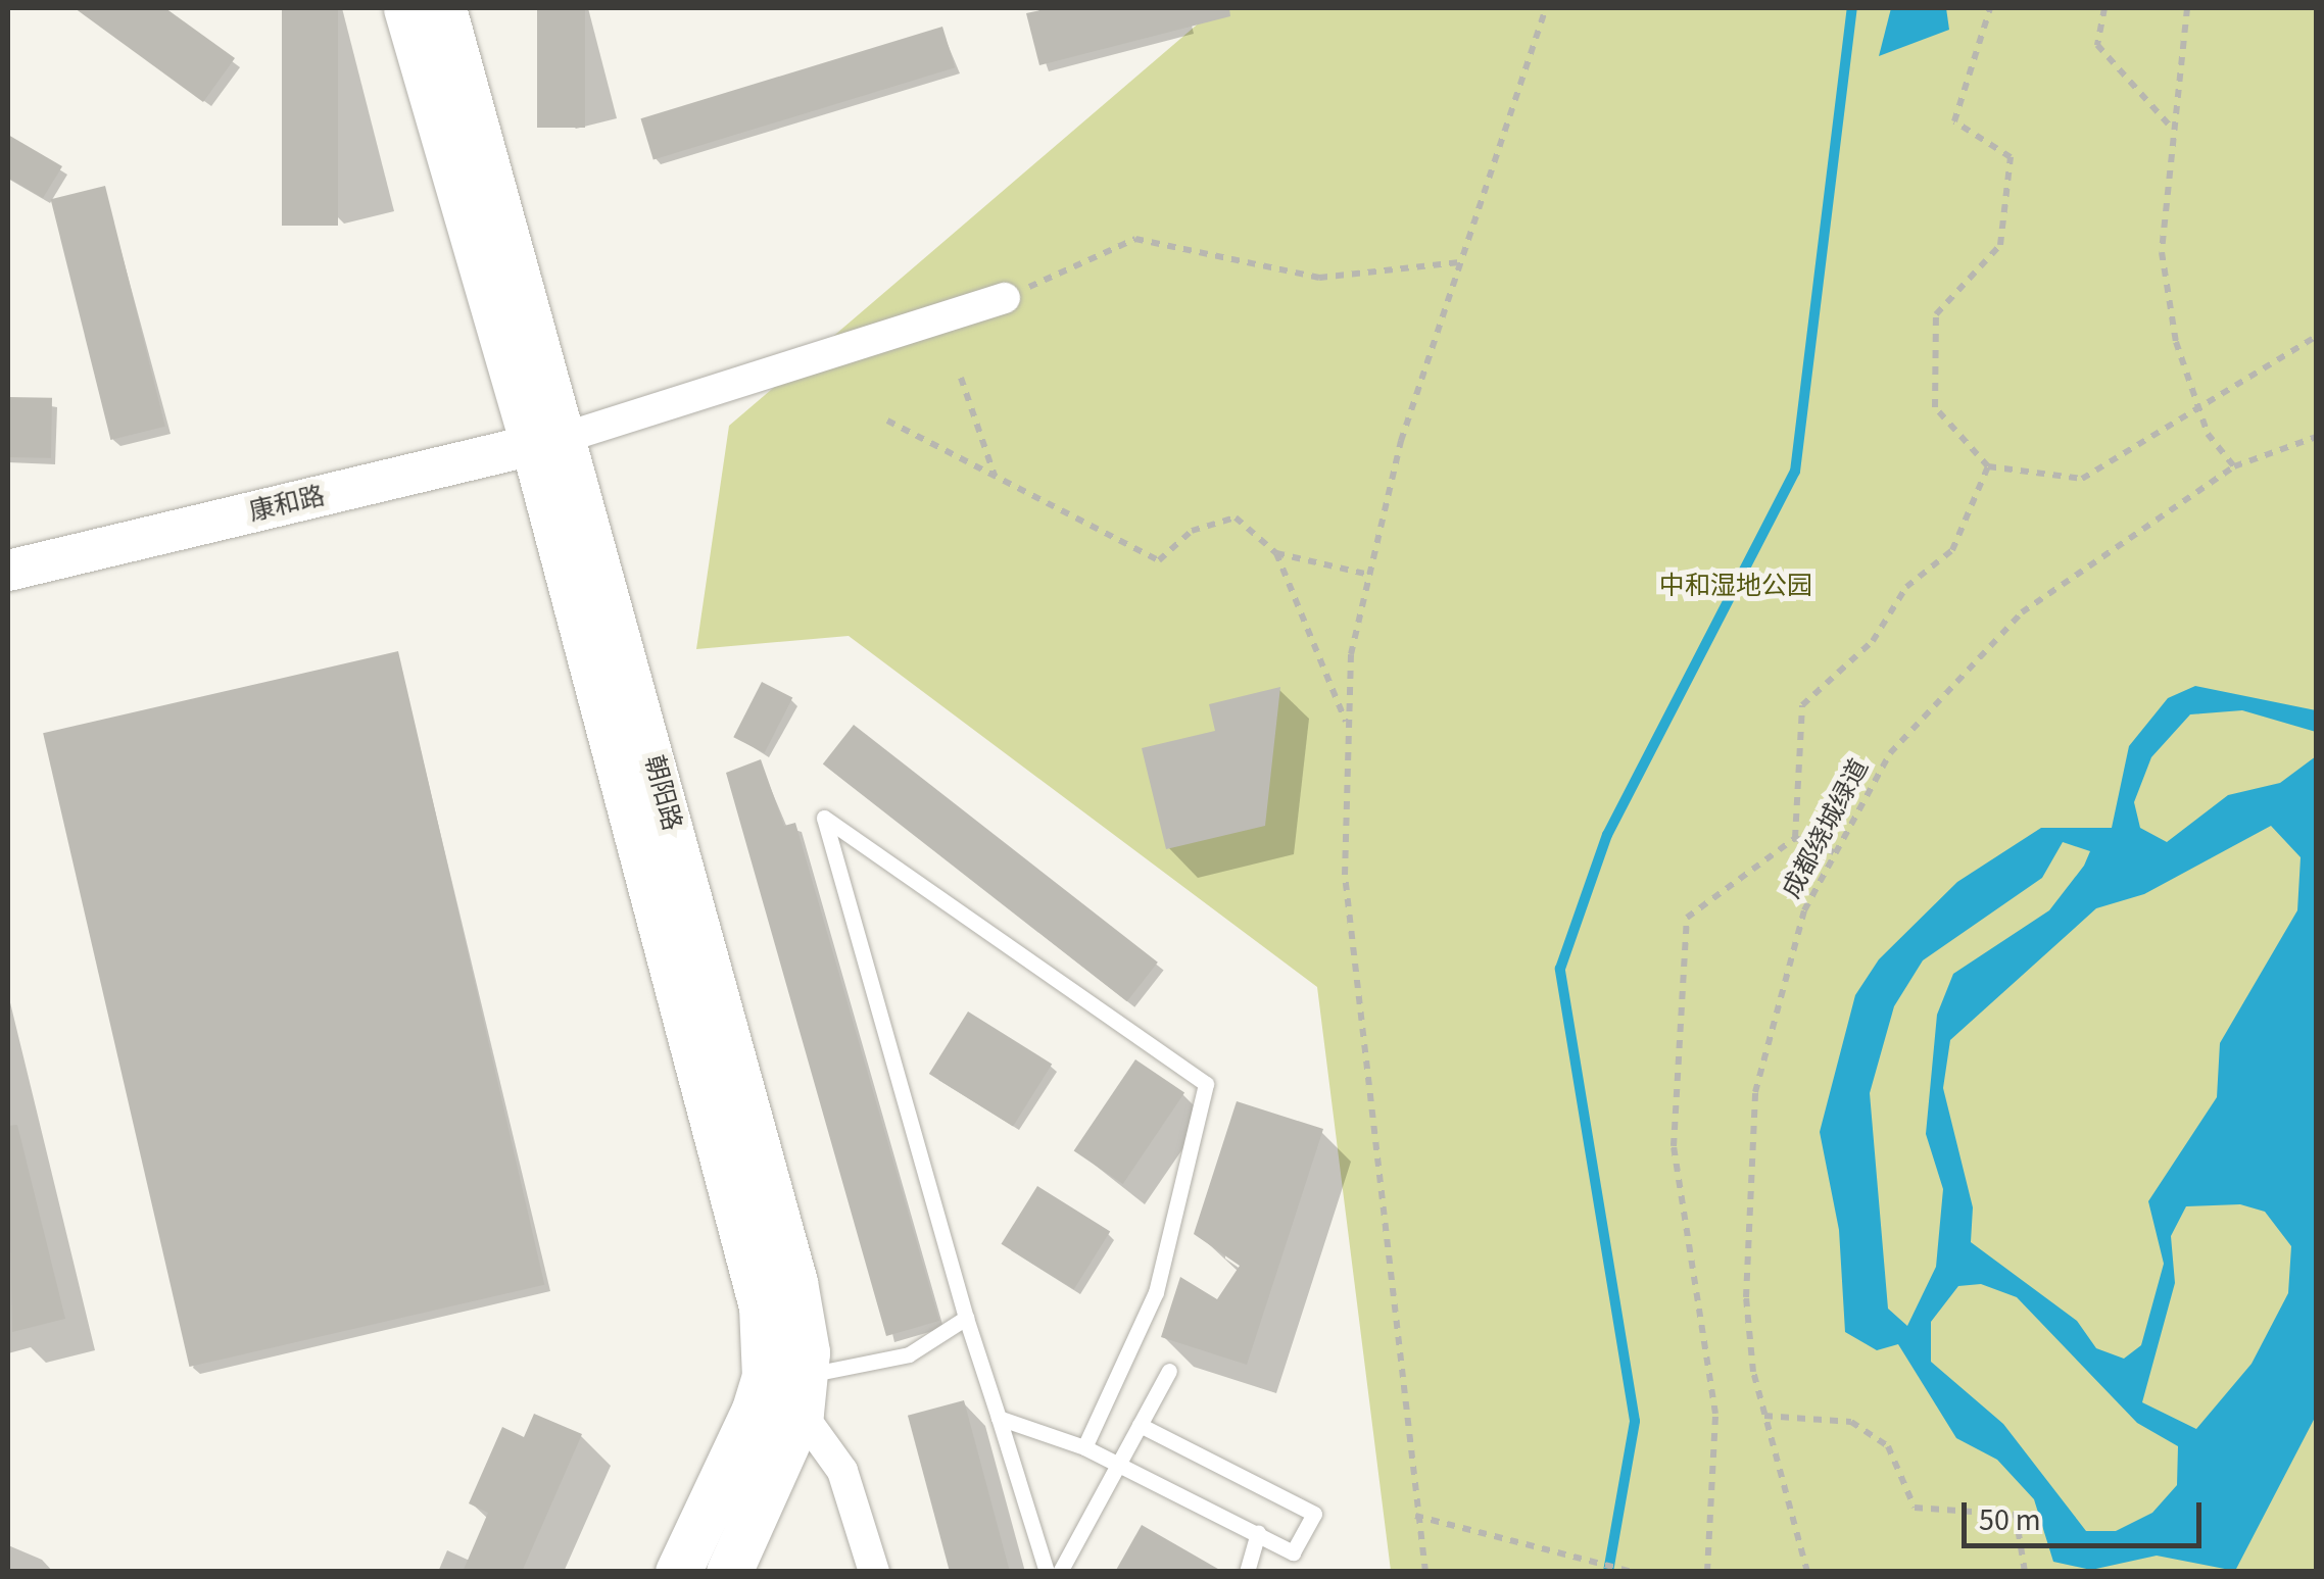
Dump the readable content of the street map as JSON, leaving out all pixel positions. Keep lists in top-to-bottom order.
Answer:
{
  "streets": {
    "main road": ["朝阳路"],
    "street": ["康和路"],
    "path": ["成都绕城绿道"]
  },
  "crossings": [
    ["康和路", "朝阳路"]
  ],
  "parks": ["中和湿地公园"],
  "scale_bar": "50 m"
}
